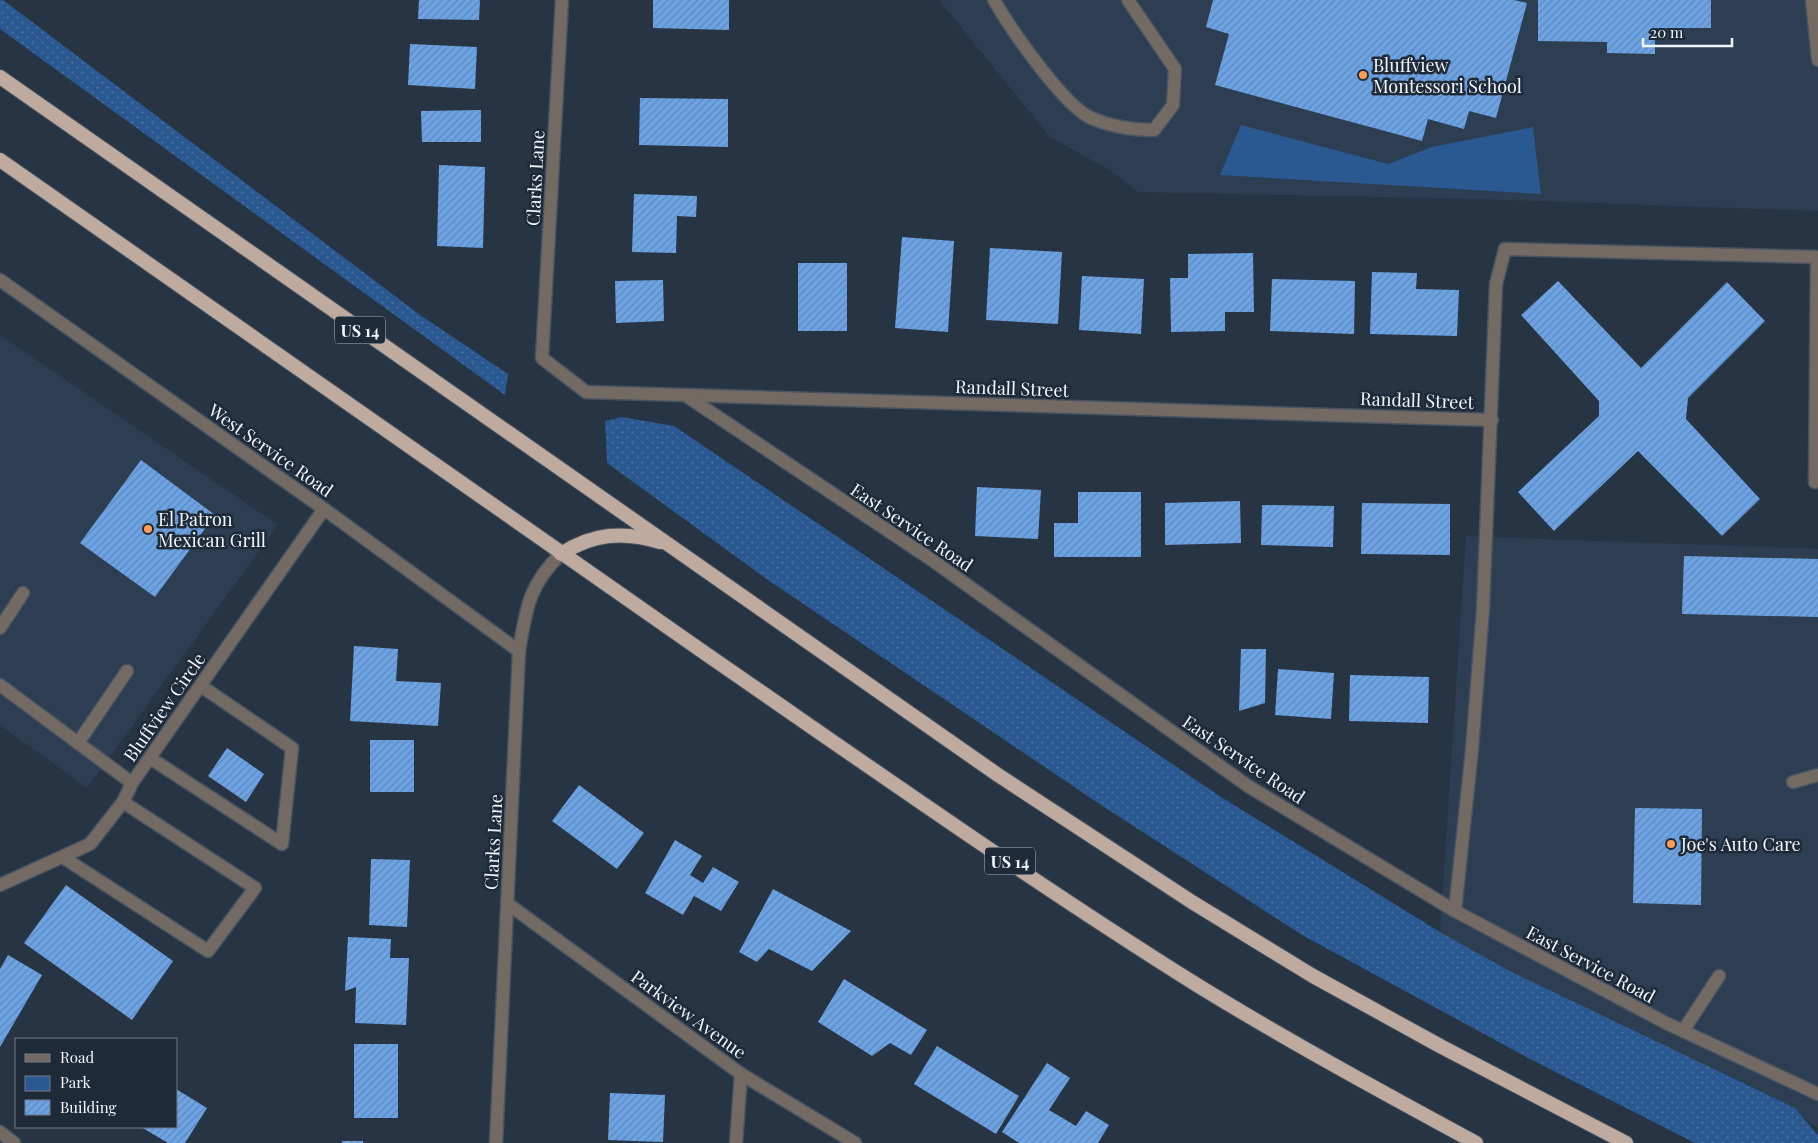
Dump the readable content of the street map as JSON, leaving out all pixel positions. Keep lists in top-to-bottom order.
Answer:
{
  "streets": {
    "highway": ["US 14"],
    "street": [
      "Clarks Lane",
      "Randall Street",
      "West Service Road",
      "East Service Road",
      "Bluffview Circle",
      "Parkview Avenue"
    ]
  },
  "crossings": [
    ["Clarks Lane", "US 14"],
    ["Clarks Lane", "Randall Street"],
    ["Clarks Lane", "West Service Road"],
    ["Clarks Lane", "Parkview Avenue"],
    ["Randall Street", "East Service Road"],
    ["West Service Road", "Bluffview Circle"]
  ],
  "places": ["Bluffview Montessori School", "El Patron Mexican Grill", "Joe's Auto Care"],
  "legend": ["Road", "Park", "Building"],
  "scale_bar": "20 m"
}
